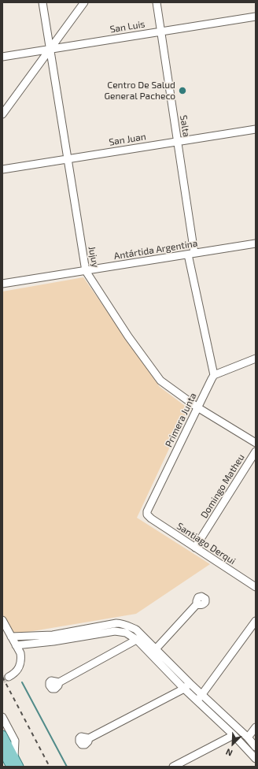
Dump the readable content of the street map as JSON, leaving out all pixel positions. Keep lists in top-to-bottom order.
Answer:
{
  "streets": {
    "street": [
      "San Luis",
      "Salta",
      "San Juan",
      "Antártida Argentina",
      "Jujuy",
      "Primera Junta",
      "Domingo Matheu",
      "Santiago Derqui"
    ]
  },
  "crossings": [
    ["San Luis", "Salta"],
    ["San Luis", "Jujuy"],
    ["Salta", "San Juan"],
    ["Salta", "Antártida Argentina"],
    ["Salta", "Primera Junta"],
    ["San Juan", "Jujuy"],
    ["Antártida Argentina", "Jujuy"],
    ["Jujuy", "Primera Junta"],
    ["Primera Junta", "Santiago Derqui"],
    ["Domingo Matheu", "Santiago Derqui"]
  ],
  "places": ["Centro De Salud General Pacheco"],
  "north": "bottom left"
}
